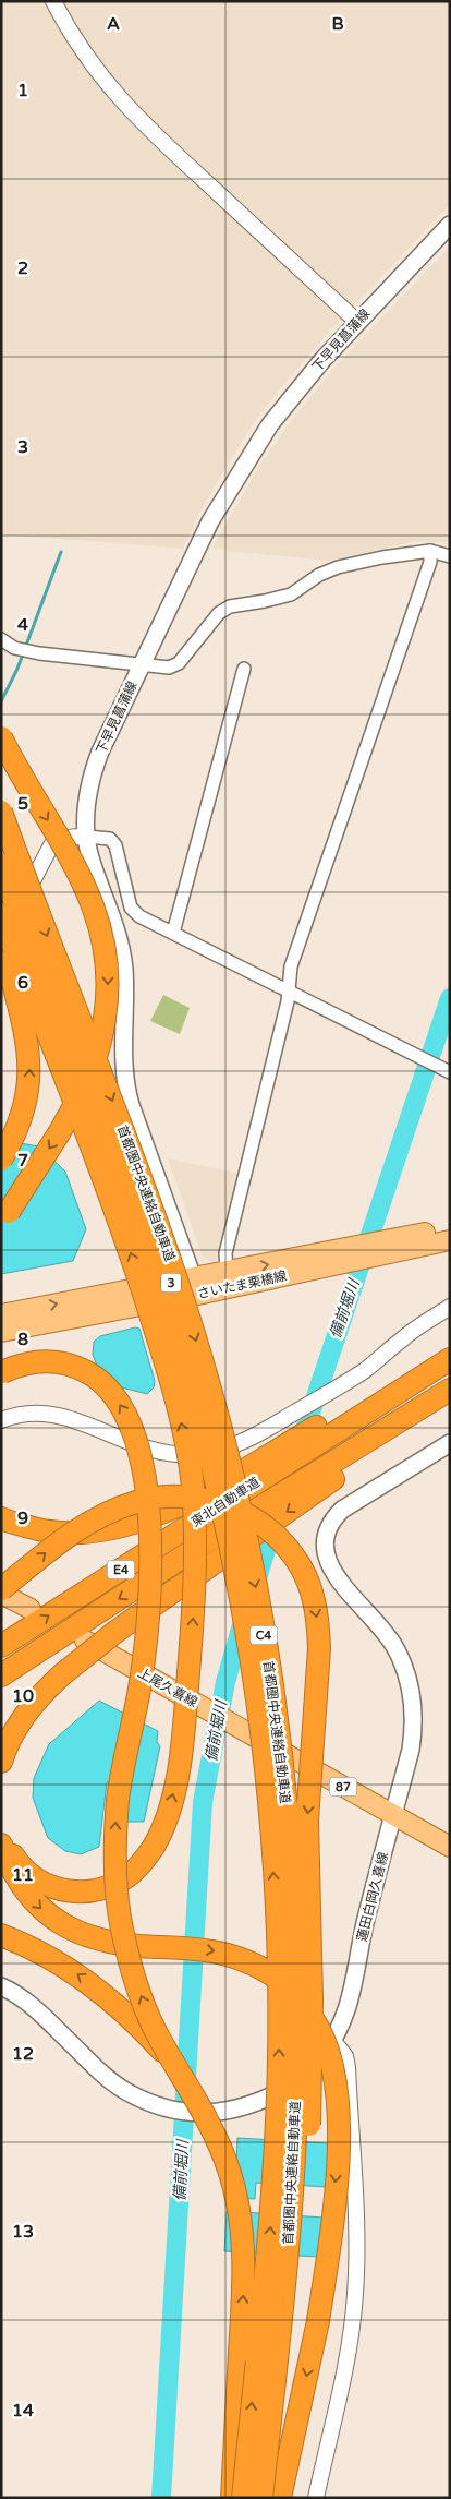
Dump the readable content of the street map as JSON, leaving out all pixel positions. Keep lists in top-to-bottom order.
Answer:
{
  "streets": {
    "highway": [
      "首都圏中央連絡自動車道",
      "東北自動車道",
      "E4",
      "C4"
    ],
    "main road": [
      "下早見菖蒲線",
      "3",
      "さいたま栗橋線",
      "上尾久喜線",
      "87",
      "蓮田白岡久喜線"
    ]
  },
  "crossings": [
    ["下早見菖蒲線", "さいたま栗橋線"],
    ["上尾久喜線", "蓮田白岡久喜線"]
  ],
  "water": ["備前堀川"],
  "grid": {
    "columns": ["A", "B"],
    "rows": [
      "1",
      "2",
      "3",
      "4",
      "5",
      "6",
      "7",
      "8",
      "9",
      "10",
      "11",
      "12",
      "13",
      "14"
    ]
  }
}
